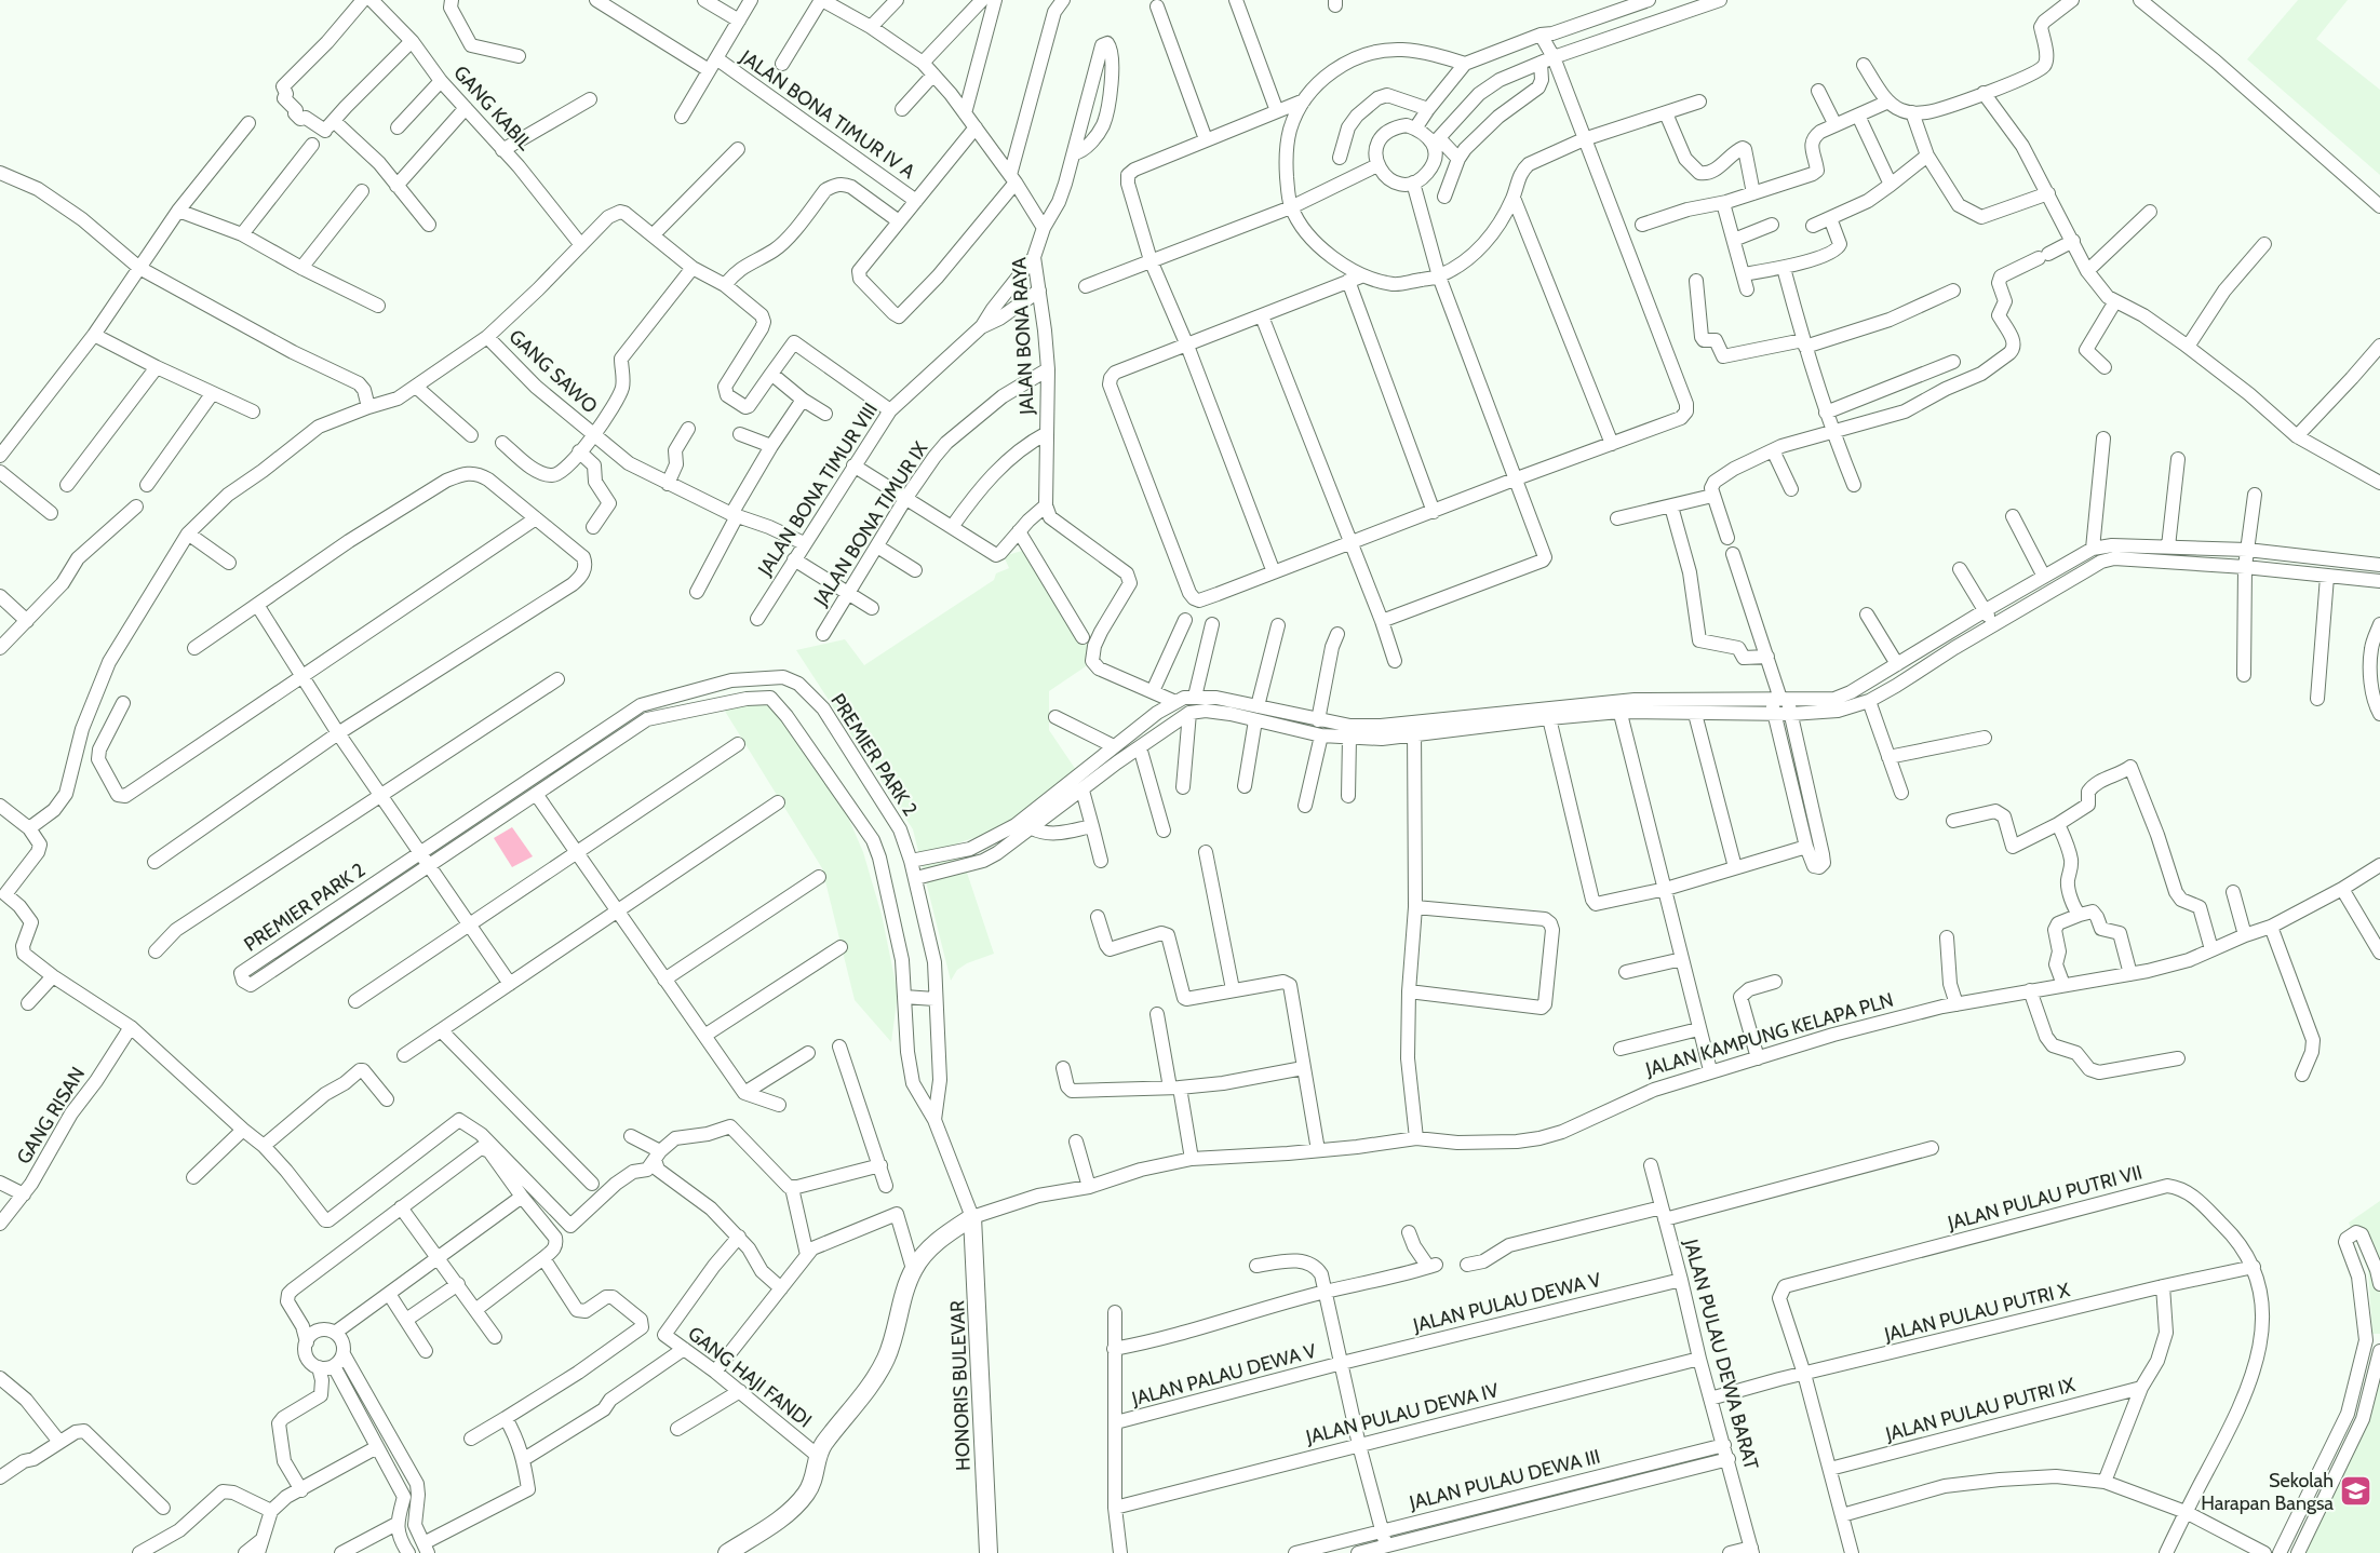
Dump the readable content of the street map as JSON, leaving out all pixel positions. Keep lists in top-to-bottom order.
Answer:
{
  "streets": {
    "street": [
      "GANG KABIL",
      "JALAN BONA TIMUR IV A",
      "JALAN BONA RAYA",
      "GANG SAWO",
      "JALAN BONA TIMUR VIII",
      "JALAN BONA TIMUR IX",
      "PREMIER PARK 2",
      "JALAN KAMPUNG KELAPA PLN",
      "GANG RISAN",
      "JALAN PULAU PUTRI VII",
      "JALAN PULAU DEWA V",
      "JALAN PULAU PUTRI X",
      "JALAN PULAU DEWA BARAT",
      "JALAN PALAU DEWA V",
      "GANG HAJI FANDI",
      "HONORIS BULEVAR",
      "JALAN PULAU PUTRI IX",
      "JALAN PULAU DEWA IV",
      "JALAN PULAU DEWA III"
    ]
  },
  "crossings": [
    ["JALAN BONA RAYA", "JALAN BONA TIMUR VIII"],
    ["JALAN BONA RAYA", "JALAN BONA TIMUR IX"],
    ["GANG SAWO", "JALAN BONA TIMUR VIII"],
    ["PREMIER PARK 2", "JALAN KAMPUNG KELAPA PLN"],
    ["PREMIER PARK 2", "HONORIS BULEVAR"],
    ["JALAN KAMPUNG KELAPA PLN", "GANG HAJI FANDI"],
    ["JALAN KAMPUNG KELAPA PLN", "HONORIS BULEVAR"],
    ["JALAN PULAU PUTRI VII", "JALAN PULAU PUTRI X"],
    ["JALAN PULAU PUTRI VII", "JALAN PULAU PUTRI IX"],
    ["JALAN PULAU DEWA V", "JALAN PULAU DEWA BARAT"],
    ["JALAN PULAU DEWA V", "JALAN PALAU DEWA V"],
    ["JALAN PULAU PUTRI X", "JALAN PULAU DEWA BARAT"],
    ["JALAN PULAU DEWA BARAT", "JALAN PULAU DEWA IV"],
    ["JALAN PULAU DEWA BARAT", "JALAN PULAU DEWA III"]
  ],
  "places": {
    "school or university": ["Sekolah Harapan Bangsa"]
  }
}
